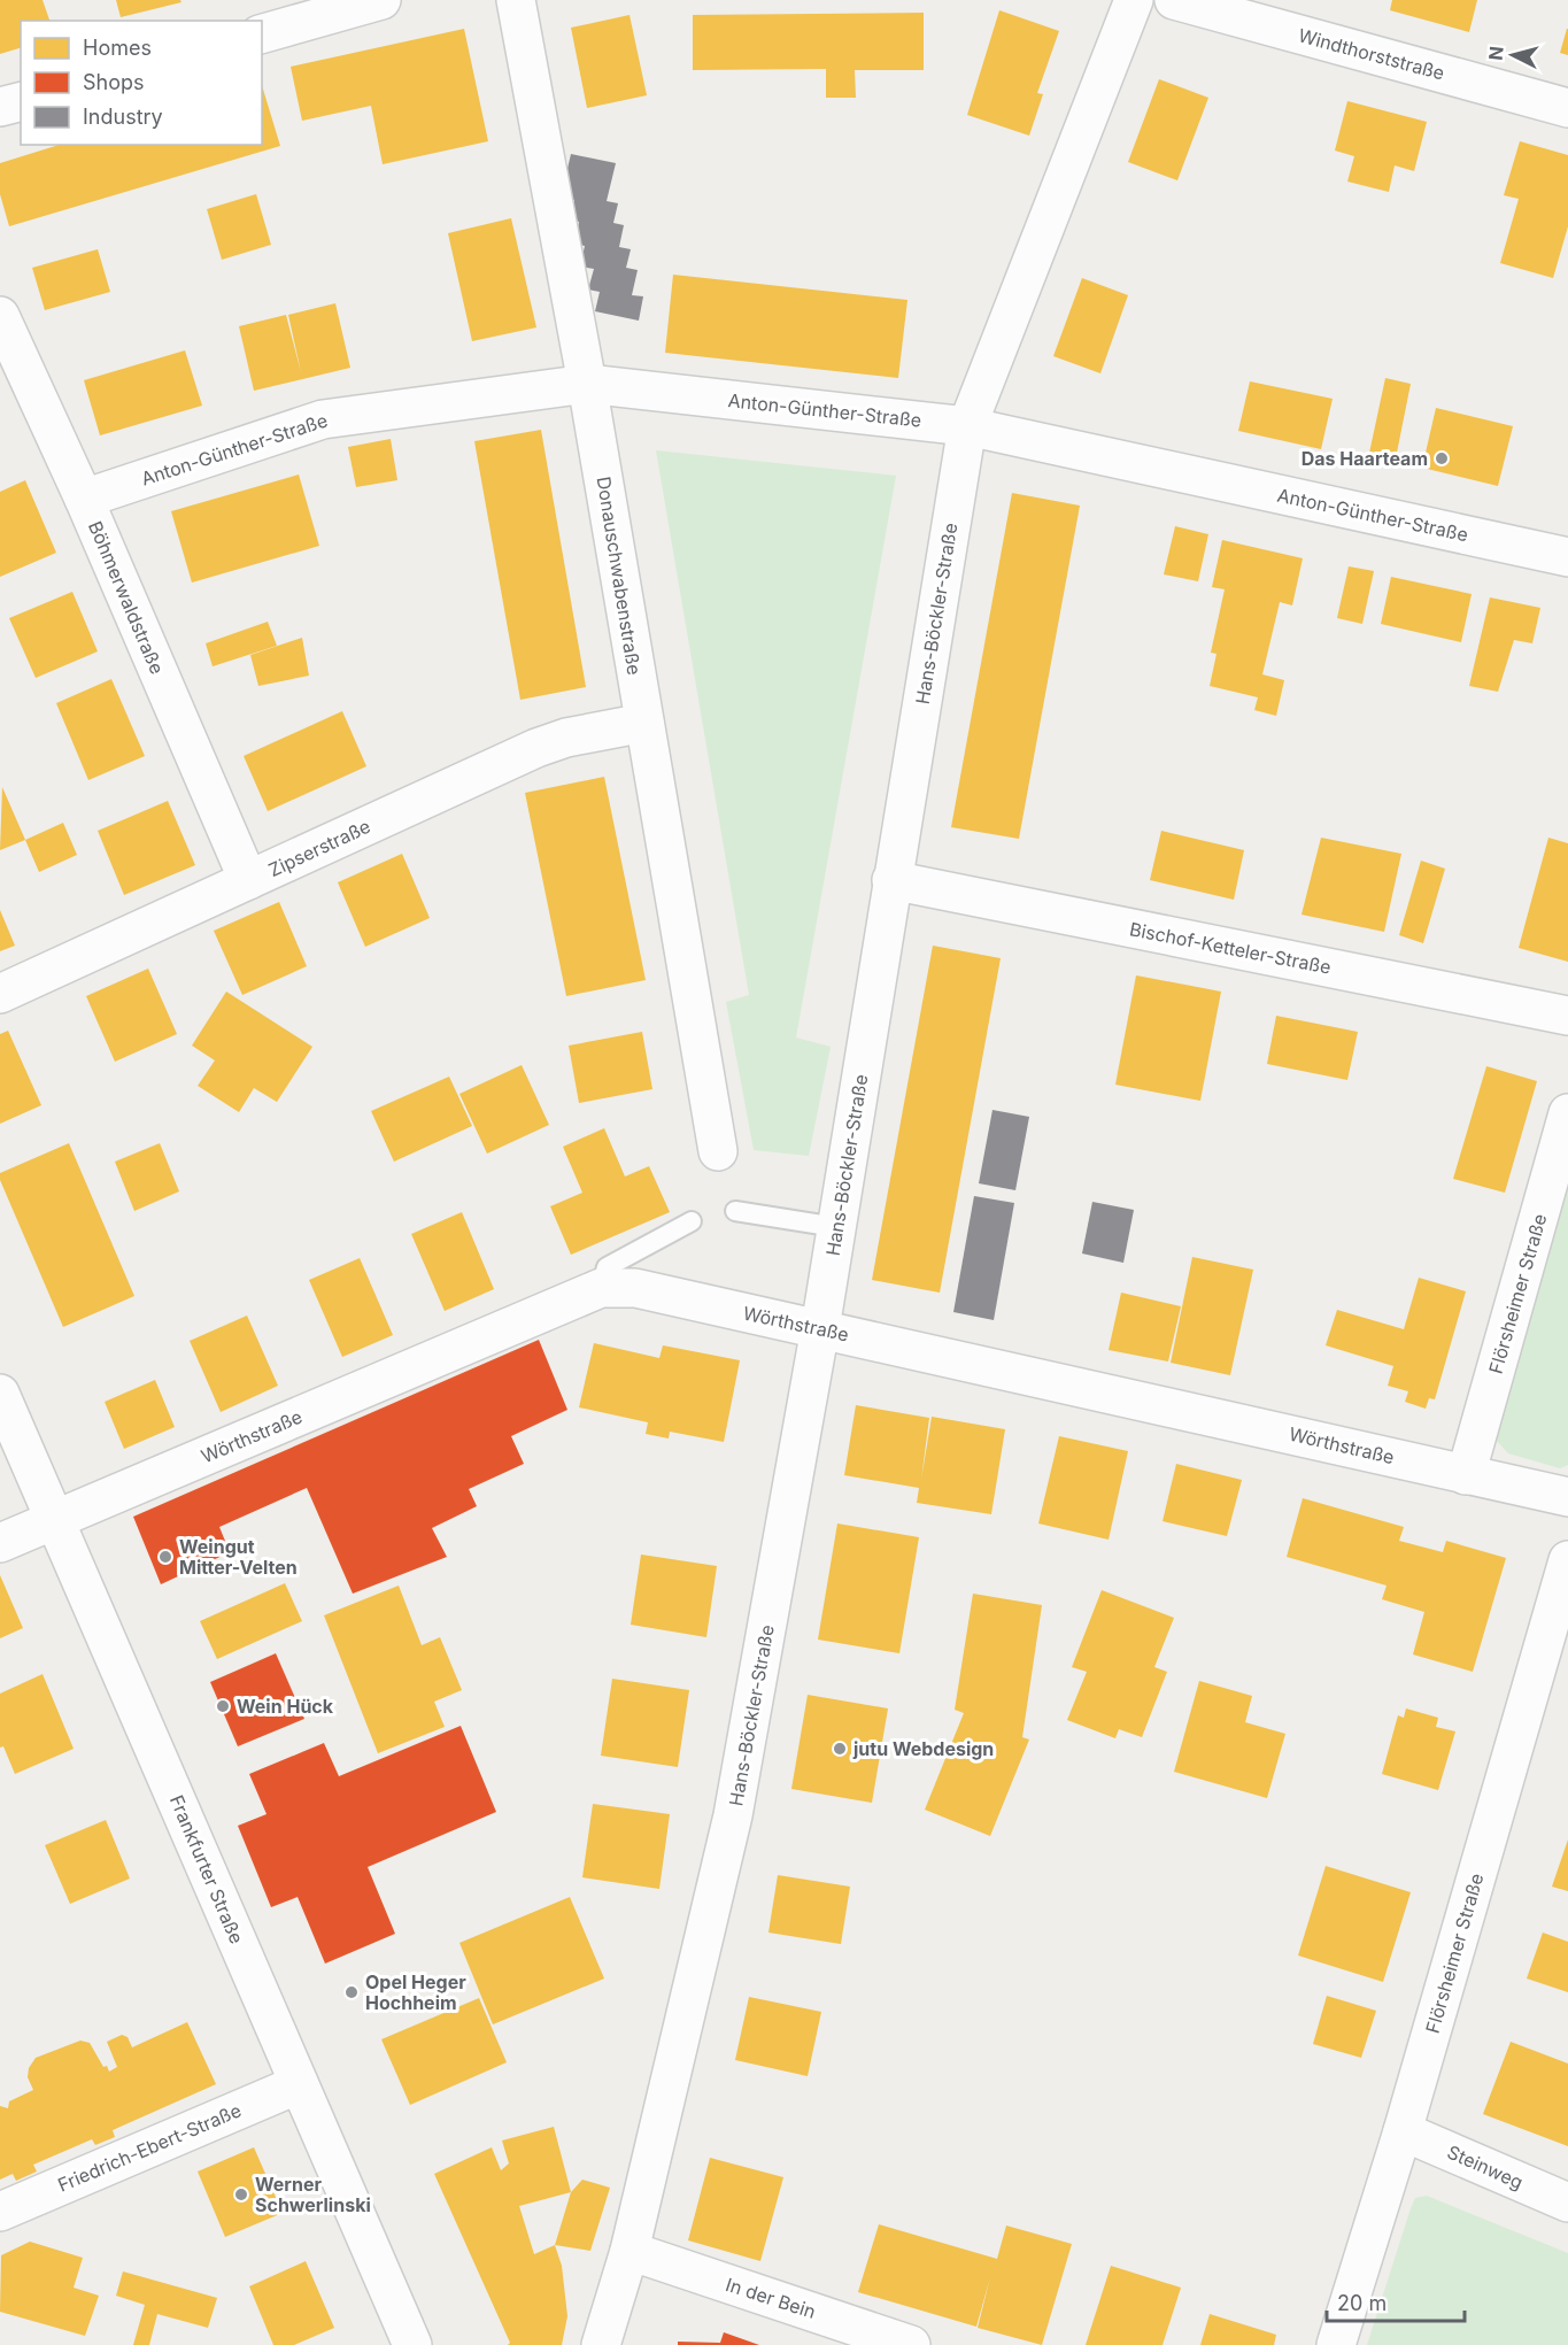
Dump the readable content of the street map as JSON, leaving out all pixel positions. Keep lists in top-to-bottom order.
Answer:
{
  "streets": {
    "street": [
      "Windthorststraße",
      "Anton-Günther-Straße",
      "Donauschwabenstraße",
      "Böhmerwaldstraße",
      "Hans-Böckler-Straße",
      "Zipserstraße",
      "Bischof-Ketteler-Straße",
      "Flörsheimer Straße",
      "Wörthstraße",
      "Frankfurter Straße",
      "Friedrich-Ebert-Straße",
      "Steinweg",
      "In der Bein"
    ]
  },
  "crossings": [
    ["Anton-Günther-Straße", "Donauschwabenstraße"],
    ["Anton-Günther-Straße", "Böhmerwaldstraße"],
    ["Anton-Günther-Straße", "Hans-Böckler-Straße"],
    ["Donauschwabenstraße", "Zipserstraße"],
    ["Böhmerwaldstraße", "Zipserstraße"],
    ["Hans-Böckler-Straße", "Bischof-Ketteler-Straße"],
    ["Hans-Böckler-Straße", "Wörthstraße"],
    ["Hans-Böckler-Straße", "In der Bein"],
    ["Flörsheimer Straße", "Wörthstraße"],
    ["Flörsheimer Straße", "Steinweg"],
    ["Wörthstraße", "Frankfurter Straße"],
    ["Frankfurter Straße", "Friedrich-Ebert-Straße"]
  ],
  "places": [
    "Das Haarteam",
    "Weingut Mitter-Velten",
    "Wein Hück",
    "jutu Webdesign",
    "Opel Heger Hochheim",
    "Werner Schwerlinski"
  ],
  "legend": ["Homes", "Shops", "Industry"],
  "scale_bar": "20 m",
  "north": "left"
}
